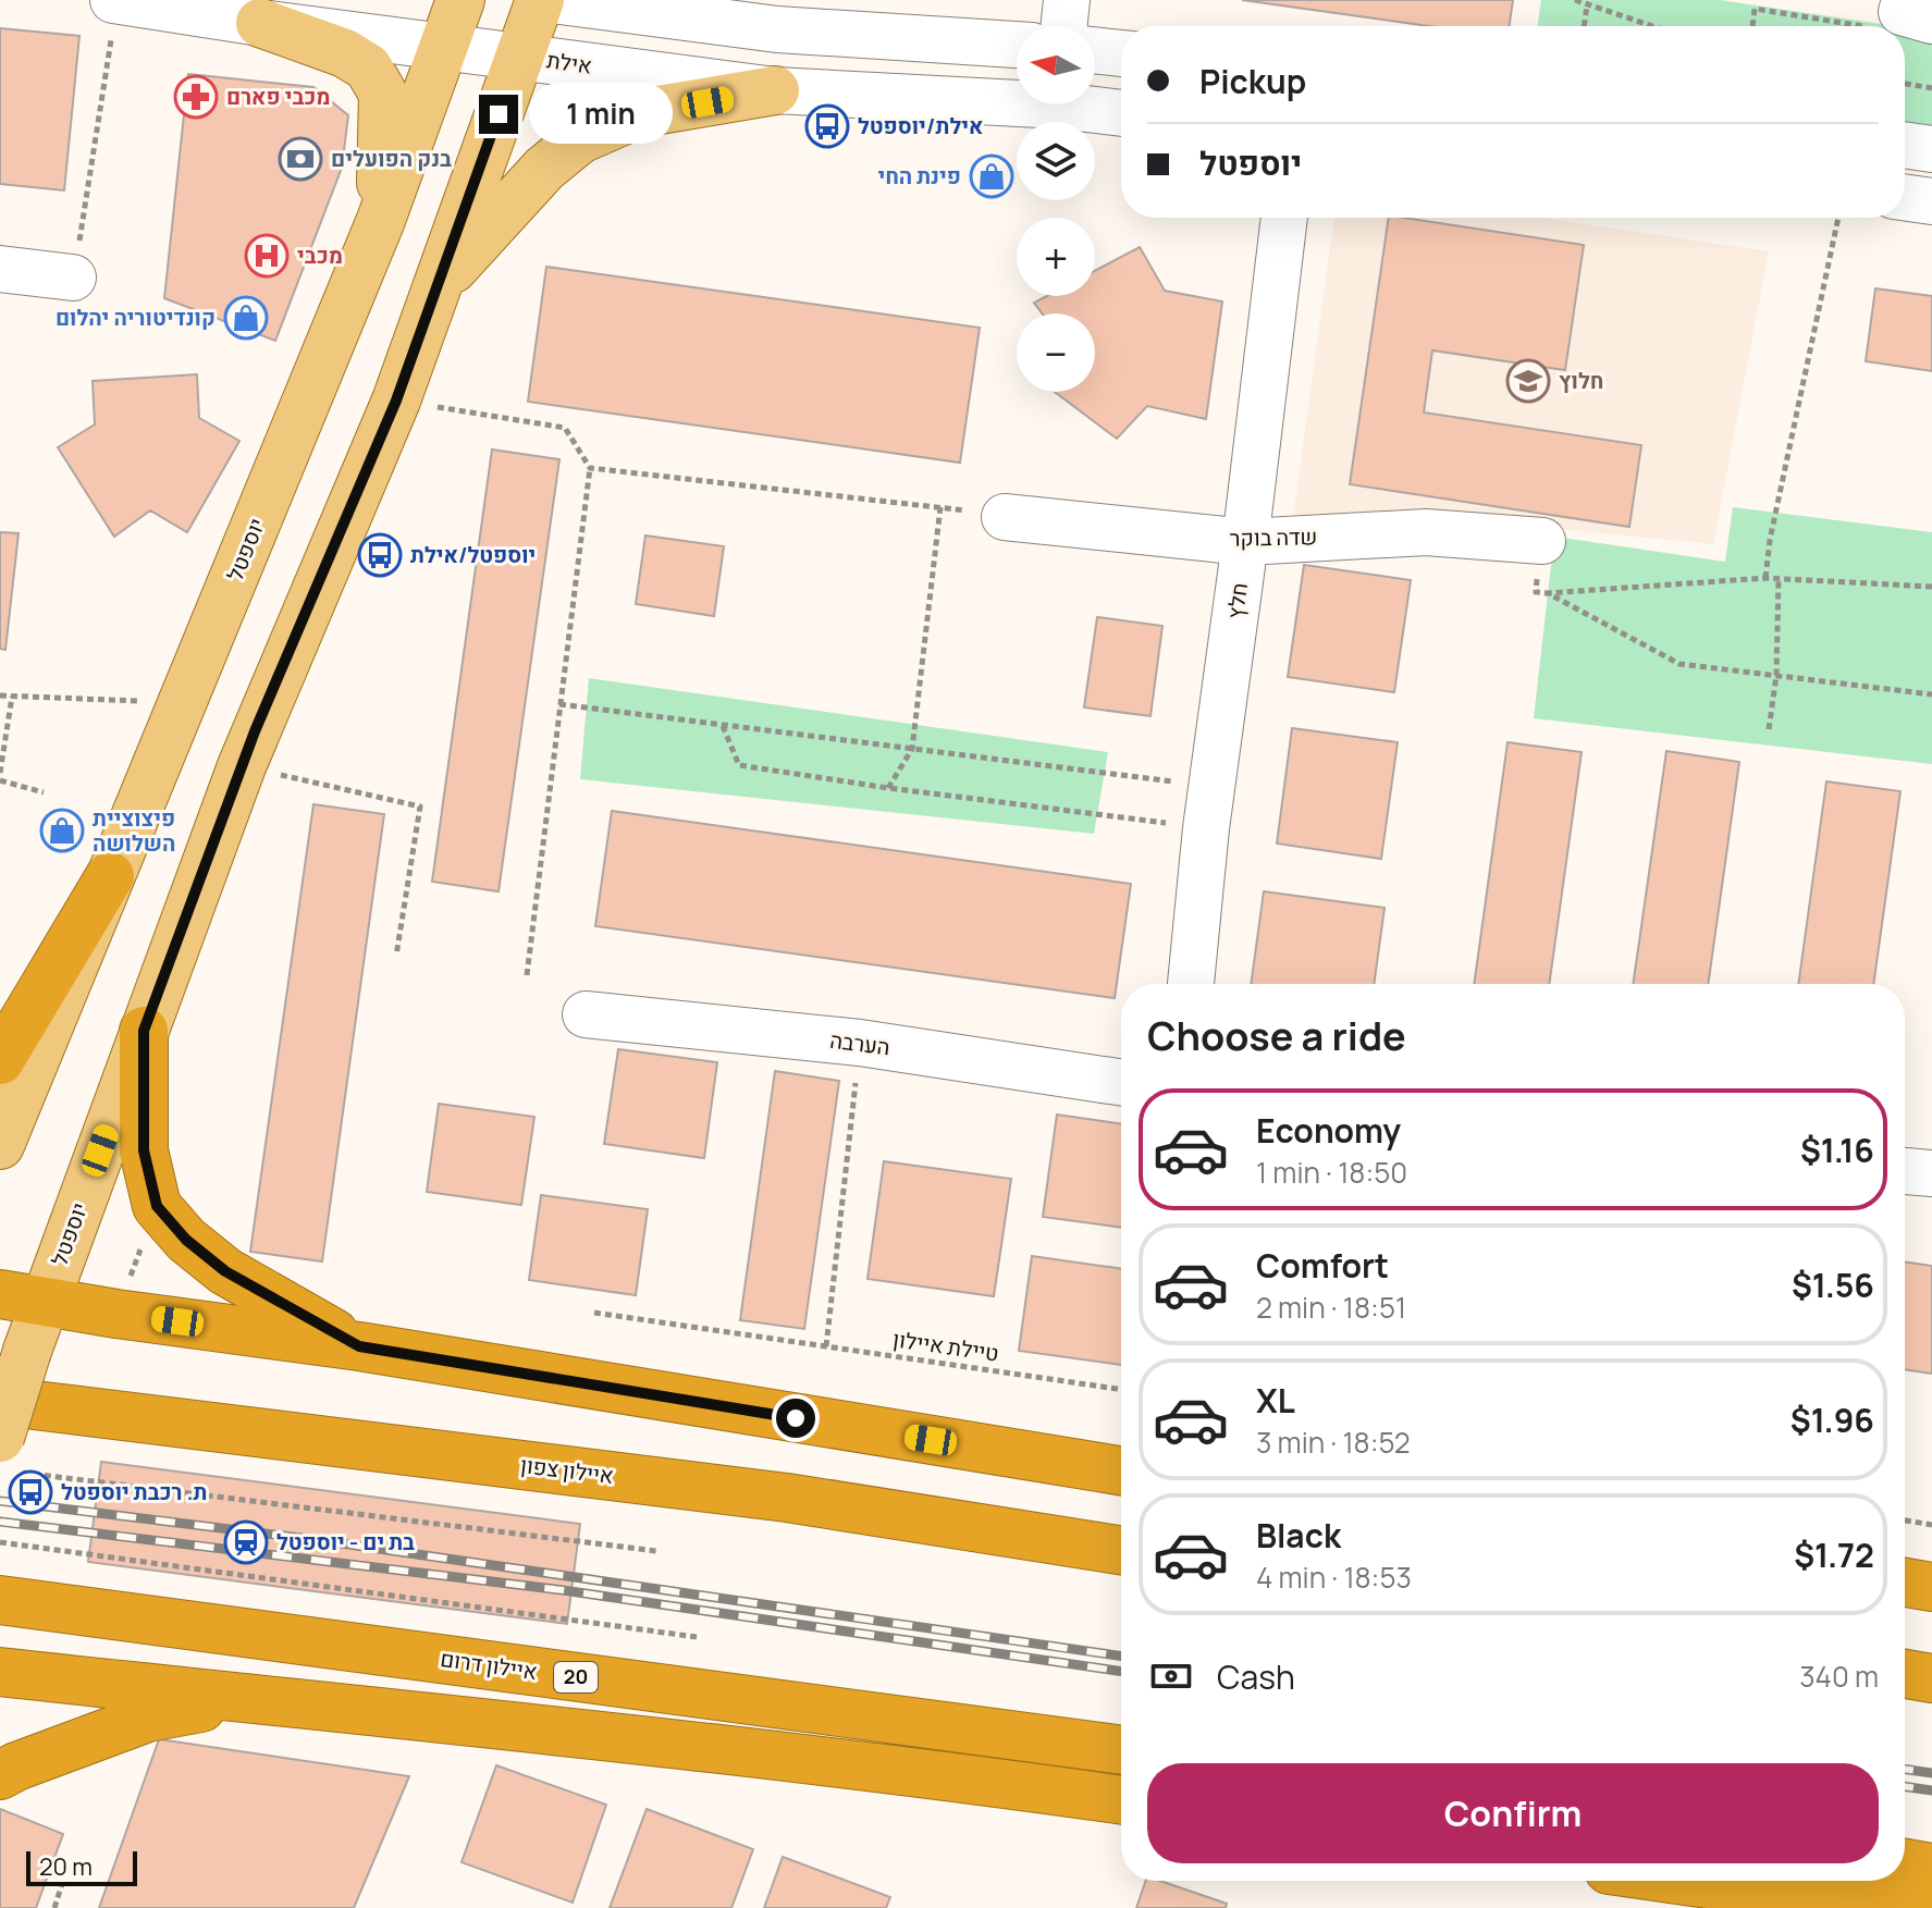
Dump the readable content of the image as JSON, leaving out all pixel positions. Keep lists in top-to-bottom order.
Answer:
{
  "streets": {
    "highway": ["איילון צפון", "איילון דרום", "20"],
    "main road": ["יוספטל"],
    "street": [
      "אילת",
      "שדה בוקר",
      "חלץ",
      "הערבה"
    ],
    "path": ["טיילת איילון"]
  },
  "crossings": [
    ["אילת", "יוספטל"],
    ["שדה בוקר", "חלץ"]
  ],
  "places": {
    "pharmacy": ["מכבי פארם"],
    "bus stop": ["אילת/יוספטל", "יוספטל/אילת", "ת. רכבת יוספטל"],
    "bank": ["בנק הפועלים"],
    "shop": ["פינת החי", "קונדיטוריה יהלום", "פיצוציית השלושה"],
    "hospital": ["מכבי"],
    "school or university": ["חלוץ"],
    "station": ["בת ים - יוספטל"]
  },
  "scale_bar": "20 m",
  "north": "left",
  "page": {
    "map_buttons": ["+", "−"],
    "banner": ["Pickup", "יוספטל"],
    "bubble": "1 min",
    "heading": "Choose a ride",
    "list": [
      {
        "name": "Economy",
        "note": "1 min · 18:50",
        "value": "$1.16"
      },
      {
        "name": "Comfort",
        "note": "2 min · 18:51",
        "value": "$1.56"
      },
      {
        "name": "XL",
        "note": "3 min · 18:52",
        "value": "$1.96"
      },
      {
        "name": "Black",
        "note": "4 min · 18:53",
        "value": "$1.72"
      }
    ],
    "pay": ["Cash", "340 m"],
    "buttons": "Confirm",
    "scale": "20 m"
  }
}
